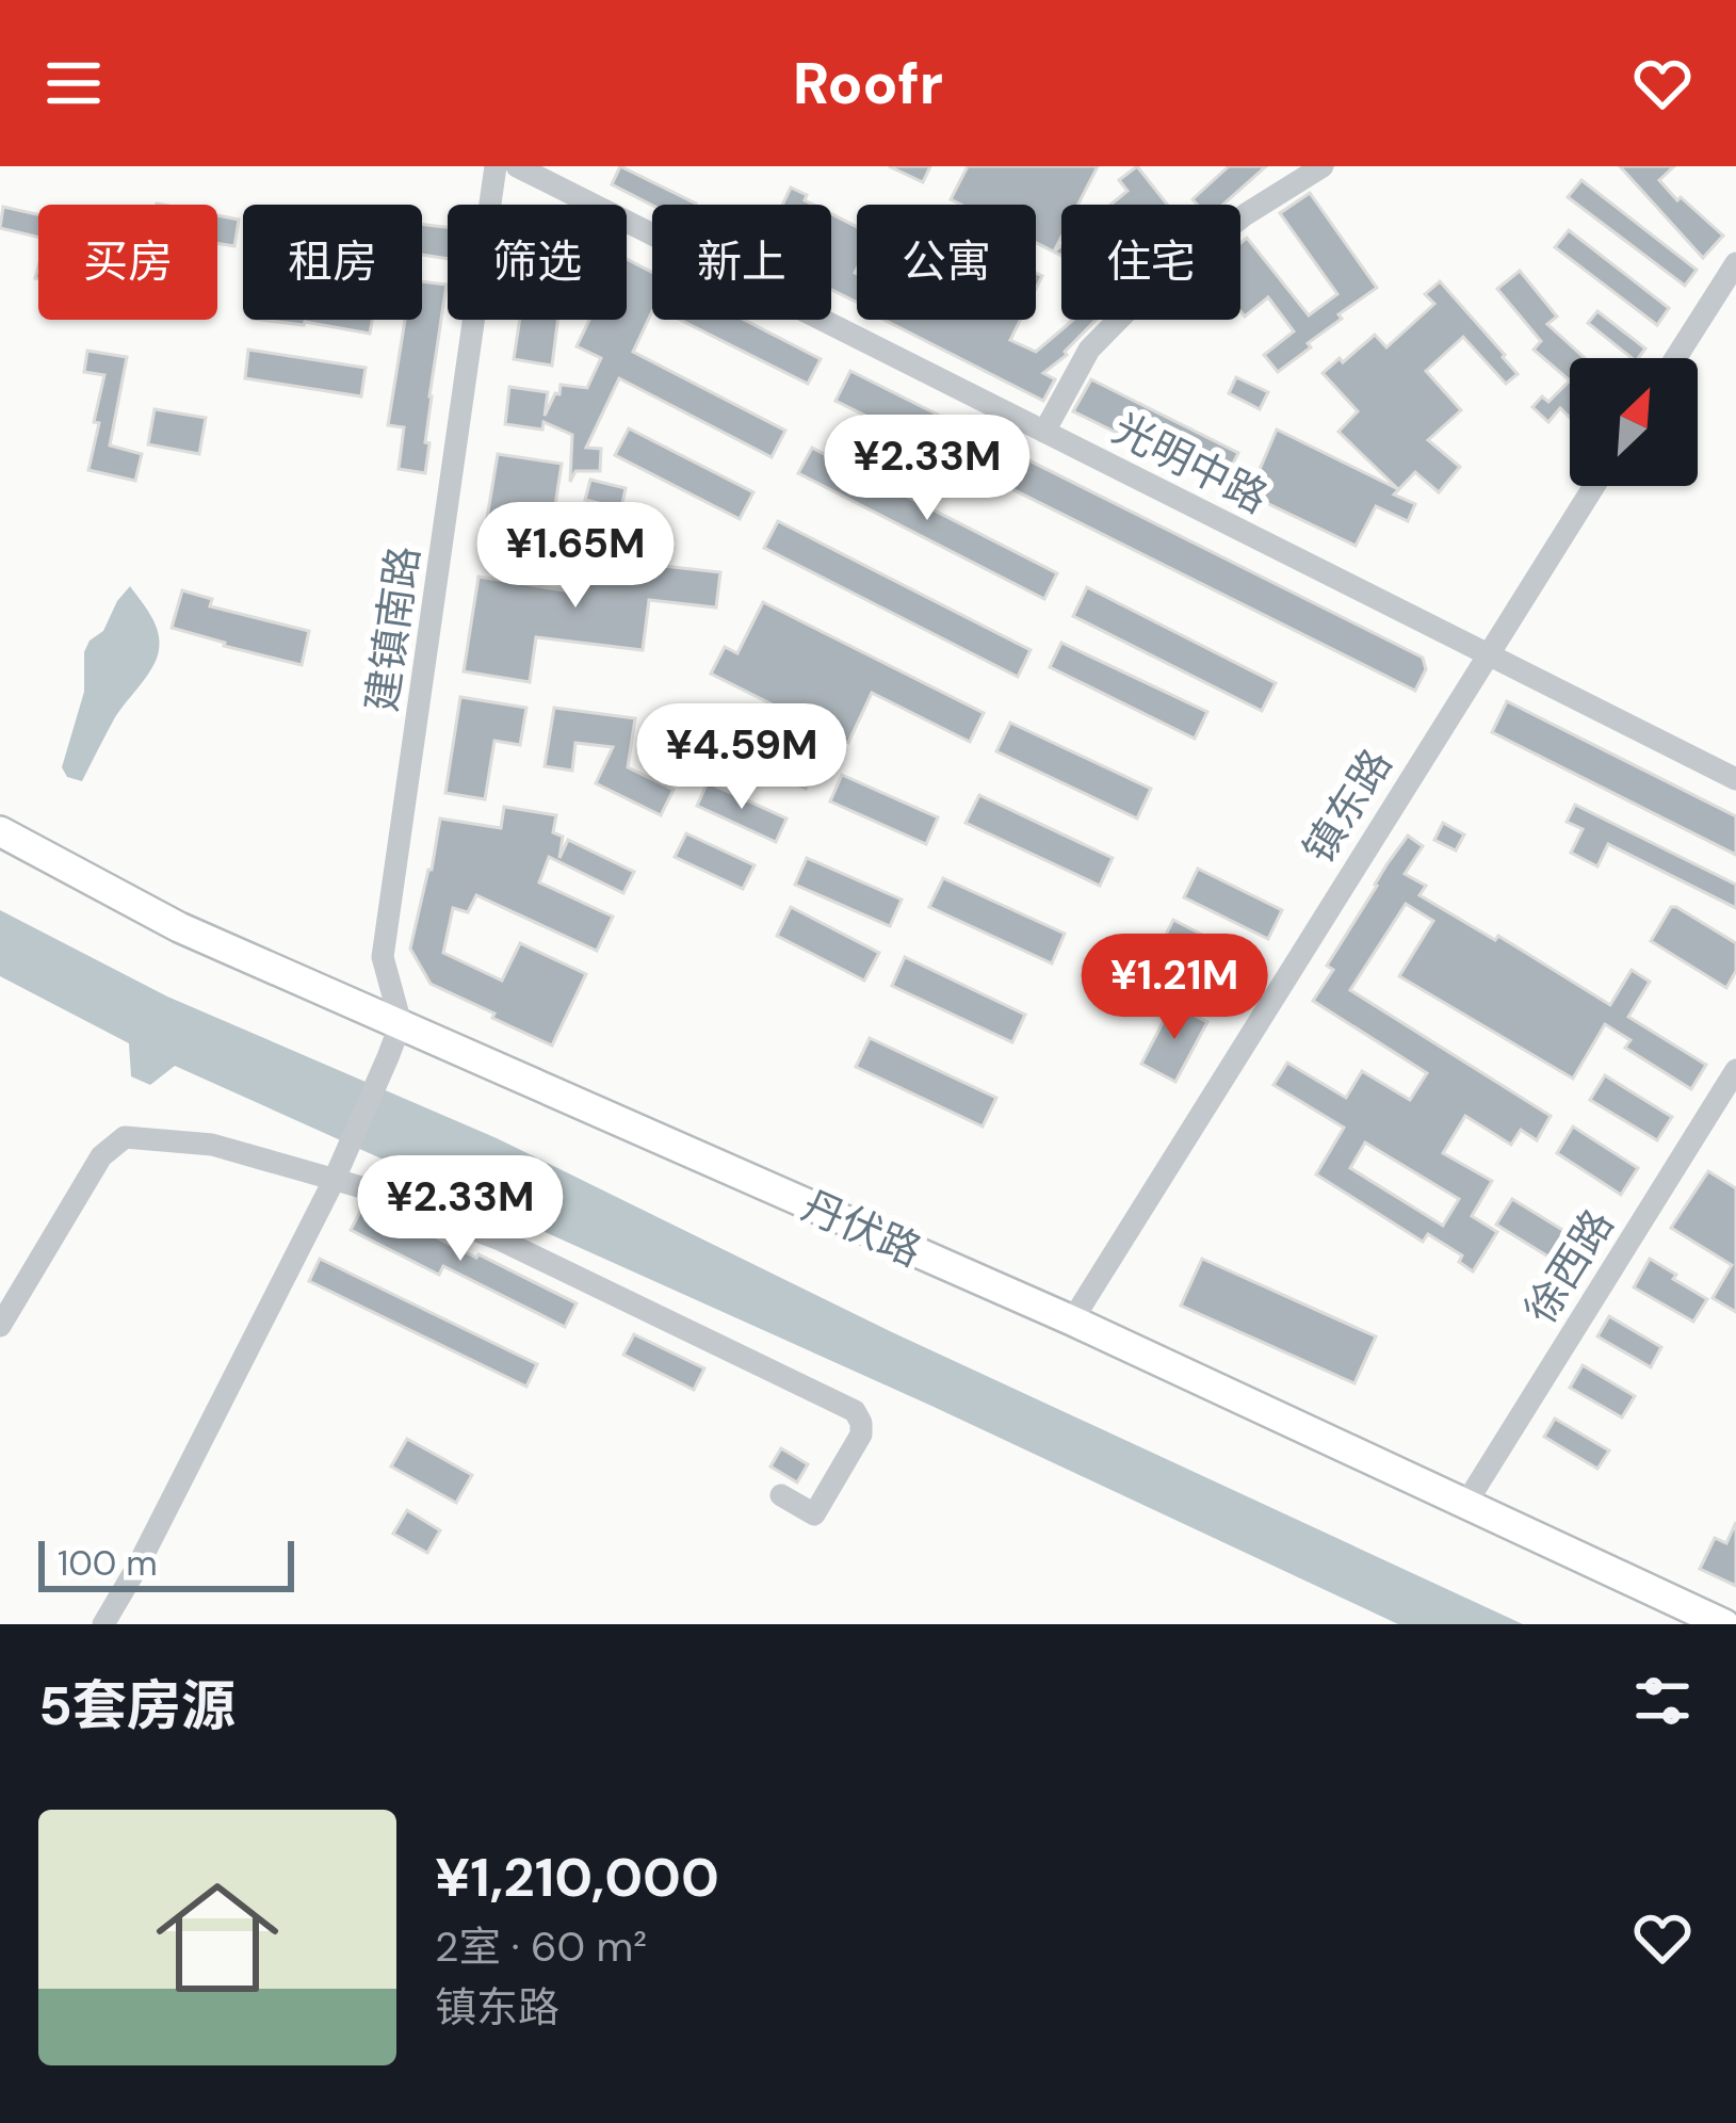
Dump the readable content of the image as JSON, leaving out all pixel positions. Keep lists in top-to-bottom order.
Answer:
{
  "streets": {
    "main road": ["丹伏路"],
    "street": [
      "光明中路",
      "建镇南路",
      "镇东路",
      "徐西路"
    ]
  },
  "crossings": [
    ["光明中路", "镇东路"],
    ["建镇南路", "丹伏路"],
    ["镇东路", "丹伏路"],
    ["丹伏路", "徐西路"]
  ],
  "scale_bar": "100 m",
  "north": "top right",
  "page": {
    "header": "Roofr",
    "chip": [
      "买房",
      "租房",
      "筛选",
      "新上",
      "公寓",
      "住宅"
    ],
    "price": [
      "¥2.33M",
      "¥1.65M",
      "¥4.59M",
      "¥1.21M",
      "¥2.33M"
    ],
    "scale": "100 m",
    "heading": "5套房源",
    "list": [
      {
        "name": "¥1,210,000",
        "note": "2室 · 60 m² · 镇东路"
      }
    ]
  }
}
